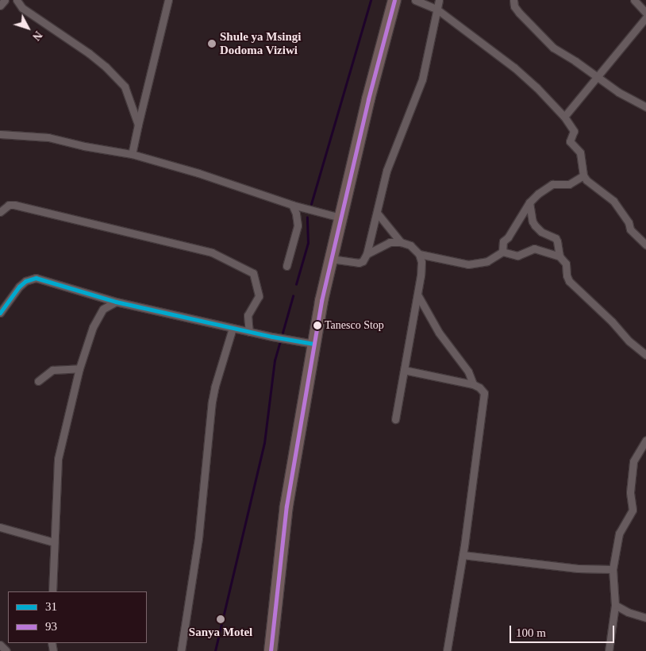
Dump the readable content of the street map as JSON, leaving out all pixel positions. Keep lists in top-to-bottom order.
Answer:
{
  "places": ["Shule ya Msingi Dodoma Viziwi", "Tanesco Stop", "Sanya Motel"],
  "lines": ["transit line 93", "transit line 31"],
  "legend": ["31", "93"],
  "scale_bar": "100 m",
  "north": "bottom right"
}
